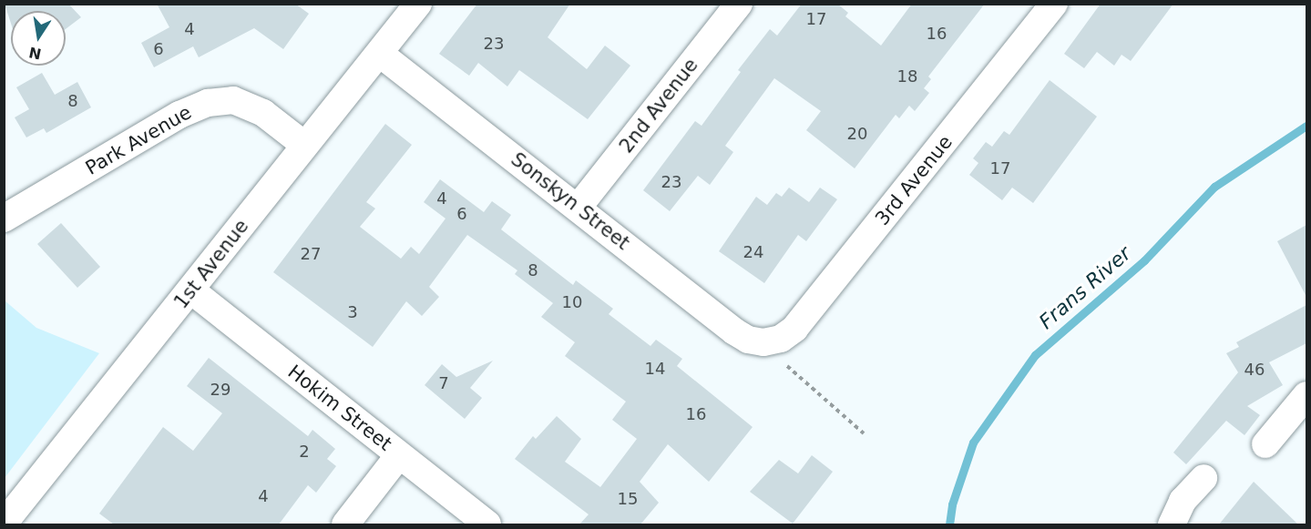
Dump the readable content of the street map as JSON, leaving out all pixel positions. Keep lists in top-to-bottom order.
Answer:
{
  "streets": {
    "street": [
      "2nd Avenue",
      "Park Avenue",
      "3rd Avenue",
      "Sonskyn Street",
      "1st Avenue",
      "Hokim Street"
    ]
  },
  "crossings": [
    ["2nd Avenue", "Sonskyn Street"],
    ["Park Avenue", "1st Avenue"],
    ["3rd Avenue", "Sonskyn Street"],
    ["Sonskyn Street", "1st Avenue"],
    ["1st Avenue", "Hokim Street"]
  ],
  "water": ["Frans River"],
  "house_numbers": [
    "17",
    "4",
    "16",
    "23",
    "6",
    "18",
    "8",
    "20",
    "17",
    "23",
    "4",
    "6",
    "24",
    "27",
    "8",
    "10",
    "3",
    "14",
    "46",
    "7",
    "29",
    "16",
    "2",
    "4",
    "15"
  ],
  "north": "bottom"
}
